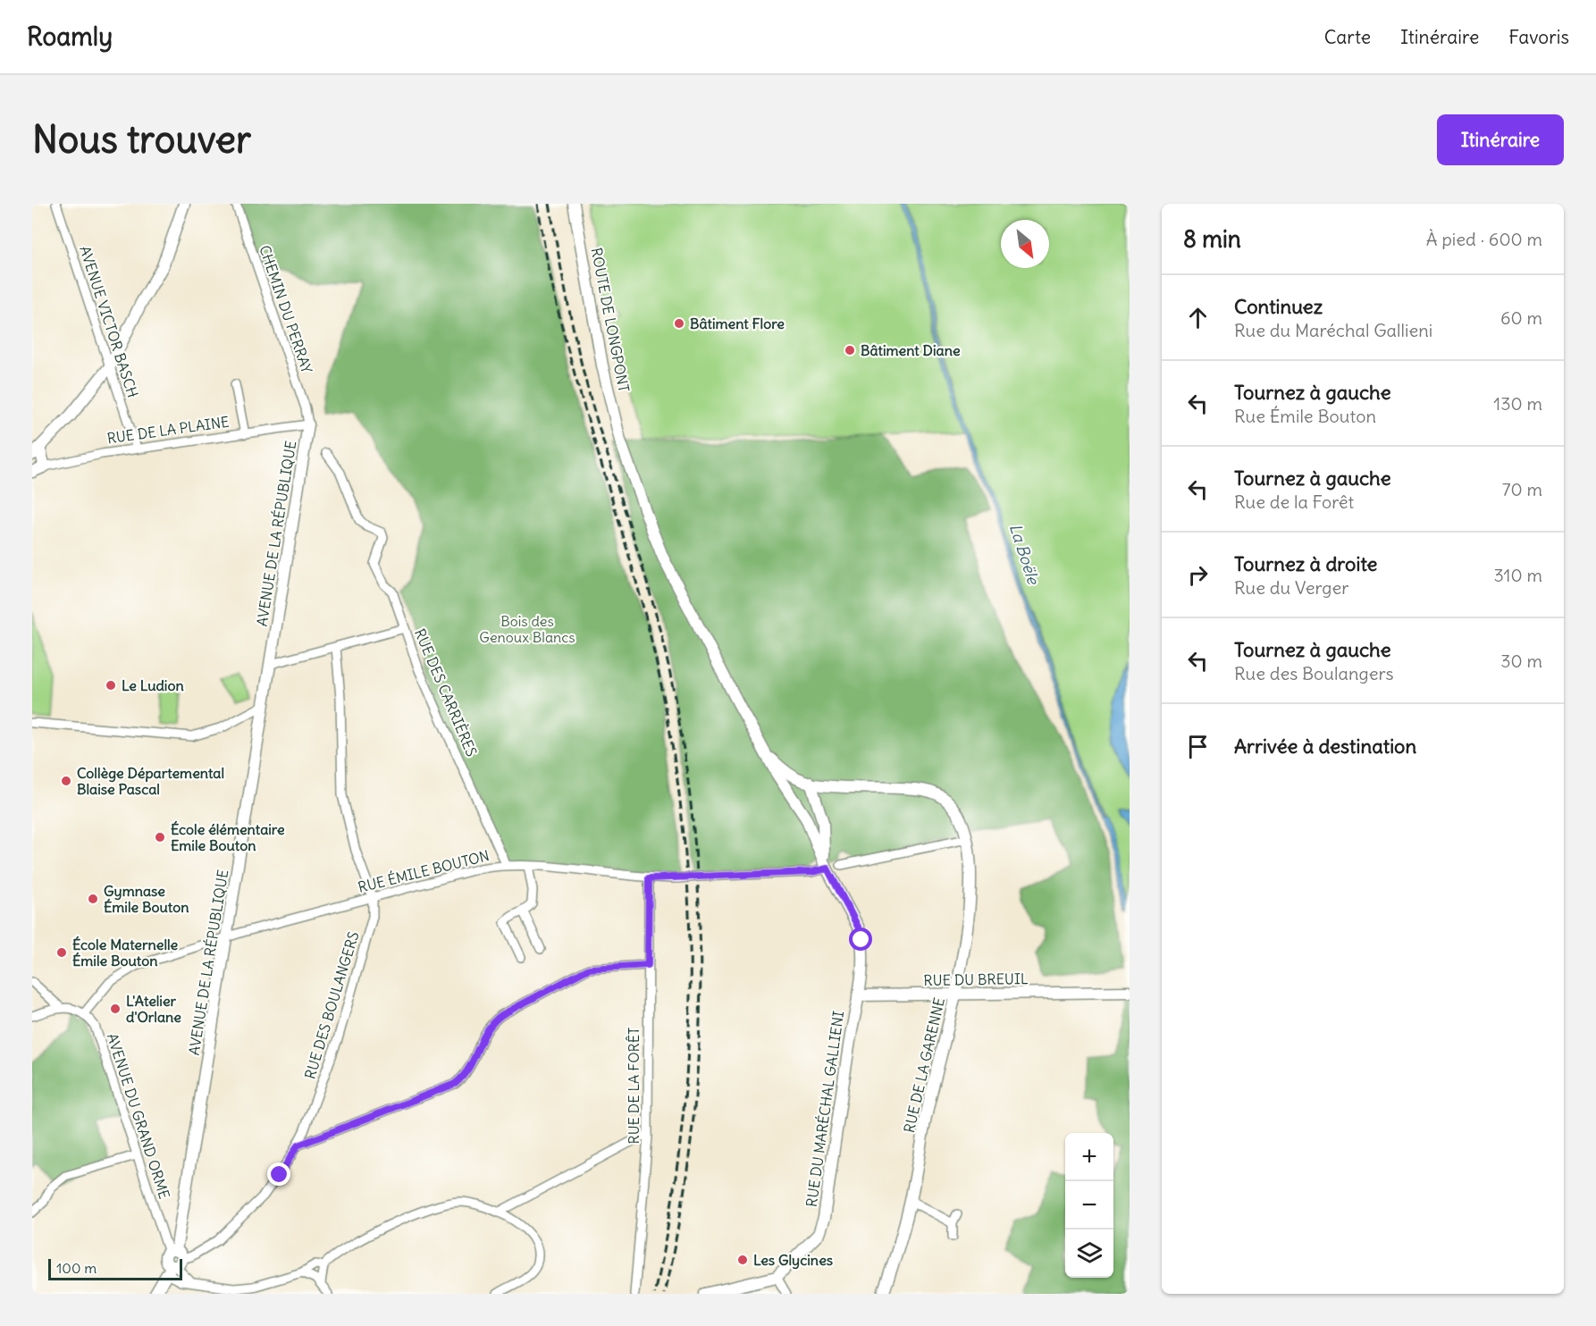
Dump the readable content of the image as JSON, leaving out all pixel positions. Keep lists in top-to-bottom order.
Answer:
{
  "streets": {
    "main road": [
      "ROUTE DE LONGPONT",
      "RUE DE LA PLAINE",
      "AVENUE DE LA RÉPUBLIQUE",
      "RUE DU BREUIL",
      "RUE DE LA GARENNE",
      "RUE DU MARÉCHAL GALLIENI"
    ],
    "street": [
      "CHEMIN DU PERRAY",
      "AVENUE VICTOR BASCH",
      "RUE DES CARRIÈRES",
      "RUE ÉMILE BOUTON",
      "RUE DES BOULANGERS",
      "RUE DE LA FORÊT",
      "AVENUE DU GRAND ORME"
    ]
  },
  "crossings": [
    ["CHEMIN DU PERRAY", "RUE DE LA PLAINE"],
    ["CHEMIN DU PERRAY", "AVENUE DE LA RÉPUBLIQUE"],
    ["ROUTE DE LONGPONT", "RUE DE LA GARENNE"],
    ["ROUTE DE LONGPONT", "RUE DU MARÉCHAL GALLIENI"],
    ["AVENUE VICTOR BASCH", "RUE DE LA PLAINE"],
    ["RUE DE LA PLAINE", "AVENUE DE LA RÉPUBLIQUE"],
    ["AVENUE DE LA RÉPUBLIQUE", "RUE DES CARRIÈRES"],
    ["AVENUE DE LA RÉPUBLIQUE", "RUE ÉMILE BOUTON"],
    ["AVENUE DE LA RÉPUBLIQUE", "RUE DES BOULANGERS"],
    ["AVENUE DE LA RÉPUBLIQUE", "AVENUE DU GRAND ORME"],
    ["RUE DES CARRIÈRES", "RUE ÉMILE BOUTON"],
    ["RUE ÉMILE BOUTON", "RUE DES BOULANGERS"],
    ["RUE ÉMILE BOUTON", "RUE DE LA FORÊT"],
    ["RUE ÉMILE BOUTON", "RUE DU MARÉCHAL GALLIENI"],
    ["RUE ÉMILE BOUTON", "AVENUE DU GRAND ORME"],
    ["RUE DU BREUIL", "RUE DE LA GARENNE"],
    ["RUE DU BREUIL", "RUE DU MARÉCHAL GALLIENI"],
    ["RUE DES BOULANGERS", "AVENUE DU GRAND ORME"],
    ["RUE DE LA GARENNE", "RUE DU MARÉCHAL GALLIENI"]
  ],
  "water": ["La Boële"],
  "parks": ["Bois des Genoux Blancs"],
  "places": [
    "Bâtiment Flore",
    "Bâtiment Diane",
    "Le Ludion",
    "Collège Départemental Blaise Pascal",
    "École élémentaire Emile Bouton",
    "Gymnase Émile Bouton",
    "École Maternelle Émile Bouton",
    "L'Atelier d'Orlane",
    "Les Glycines"
  ],
  "scale_bar": "100 m",
  "north": "bottom right",
  "page": {
    "header": "Roamly",
    "nav": ["Carte", "Itinéraire", "Favoris"],
    "buttons": "Itinéraire",
    "title": "Nous trouver",
    "heading": ["8 min", "À pied · 600 m"],
    "list": [
      ["Continuez", "Rue du Maréchal Gallieni", "60 m"],
      ["Tournez à gauche", "Rue Émile Bouton", "130 m"],
      ["Tournez à gauche", "Rue de la Forêt", "70 m"],
      ["Tournez à droite", "Rue du Verger", "310 m"],
      ["Tournez à gauche", "Rue des Boulangers", "30 m"],
      "Arrivée à destination"
    ],
    "map_buttons": ["+", "−"],
    "scale": "100 m"
  }
}
